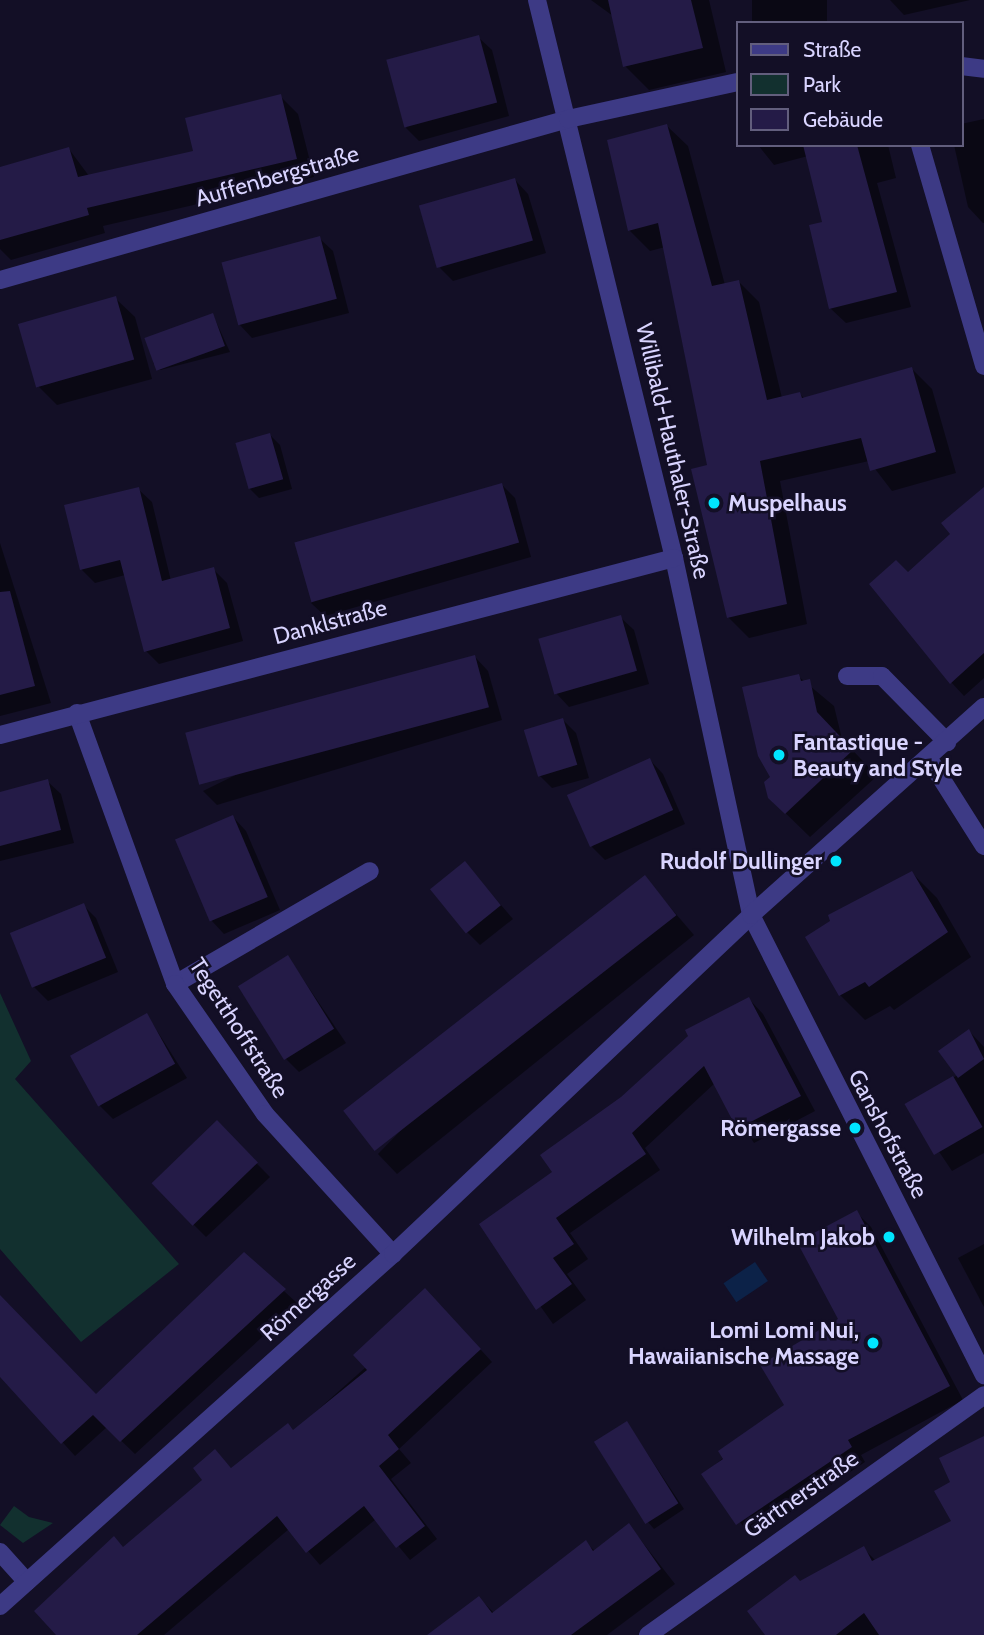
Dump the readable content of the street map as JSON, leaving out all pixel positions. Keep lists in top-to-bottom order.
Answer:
{
  "streets": {
    "street": [
      "Auffenbergstraße",
      "Willibald-Hauthaler-Straße",
      "Danklstraße",
      "Tegetthoffstraße",
      "Ganshofstraße",
      "Römergasse",
      "Gärtnerstraße"
    ]
  },
  "crossings": [
    ["Auffenbergstraße", "Willibald-Hauthaler-Straße"],
    ["Willibald-Hauthaler-Straße", "Danklstraße"],
    ["Willibald-Hauthaler-Straße", "Ganshofstraße"],
    ["Willibald-Hauthaler-Straße", "Römergasse"],
    ["Danklstraße", "Tegetthoffstraße"],
    ["Tegetthoffstraße", "Römergasse"],
    ["Ganshofstraße", "Römergasse"]
  ],
  "places": [
    "Muspelhaus",
    "Fantastique - Beauty and Style",
    "Rudolf Dullinger",
    "Römergasse",
    "Wilhelm Jakob",
    "Lomi Lomi Nui, Hawaiianische Massage"
  ],
  "legend": ["Straße", "Park", "Gebäude"]
}
